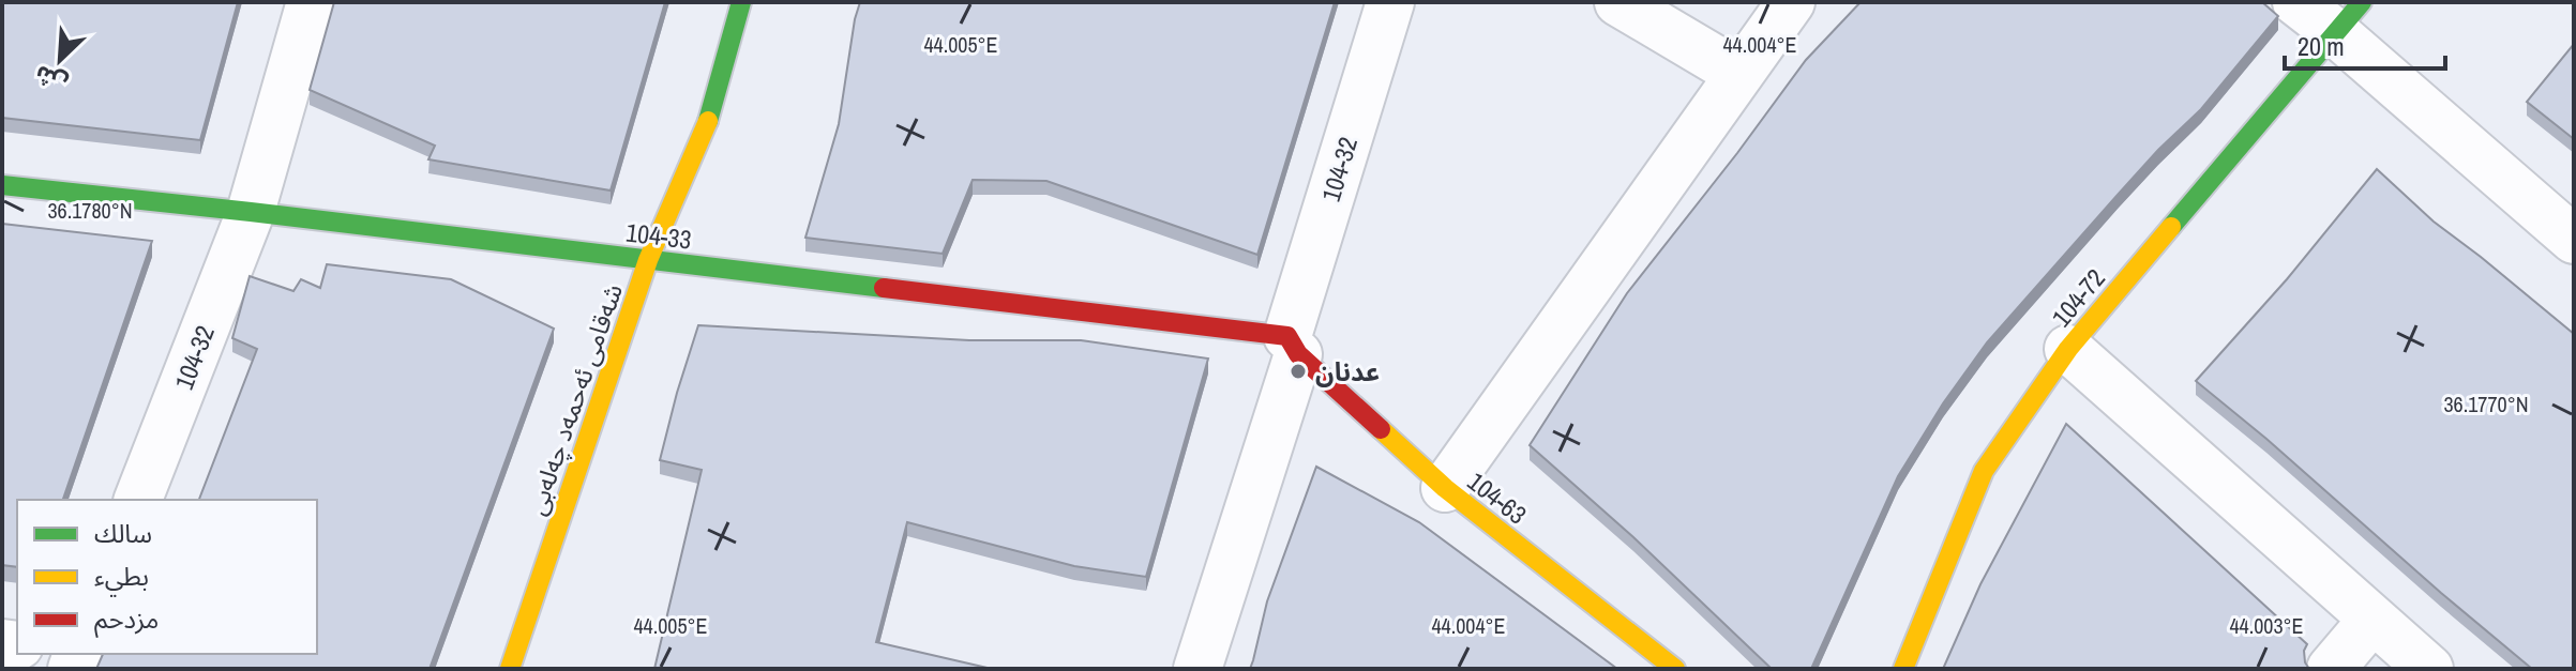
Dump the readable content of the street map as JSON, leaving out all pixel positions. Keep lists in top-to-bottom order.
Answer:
{
  "streets": {
    "street": [
      "104-32",
      "104-33",
      "104-72",
      "شەقامی ئەحمەد چەلەبی",
      "104-63"
    ]
  },
  "crossings": [
    ["104-32", "104-33"],
    ["104-32", "104-63"],
    ["104-33", "شەقامی ئەحمەد چەلەبی"],
    ["104-33", "104-63"]
  ],
  "places": ["عدنان"],
  "legend": ["سالك", "بطيء", "مزدحم"],
  "scale_bar": "20 m",
  "north": "bottom left",
  "coordinates": [
    "44.005°E",
    "44.004°E",
    "36.1780°N",
    "36.1770°N",
    "44.003°E"
  ]
}
